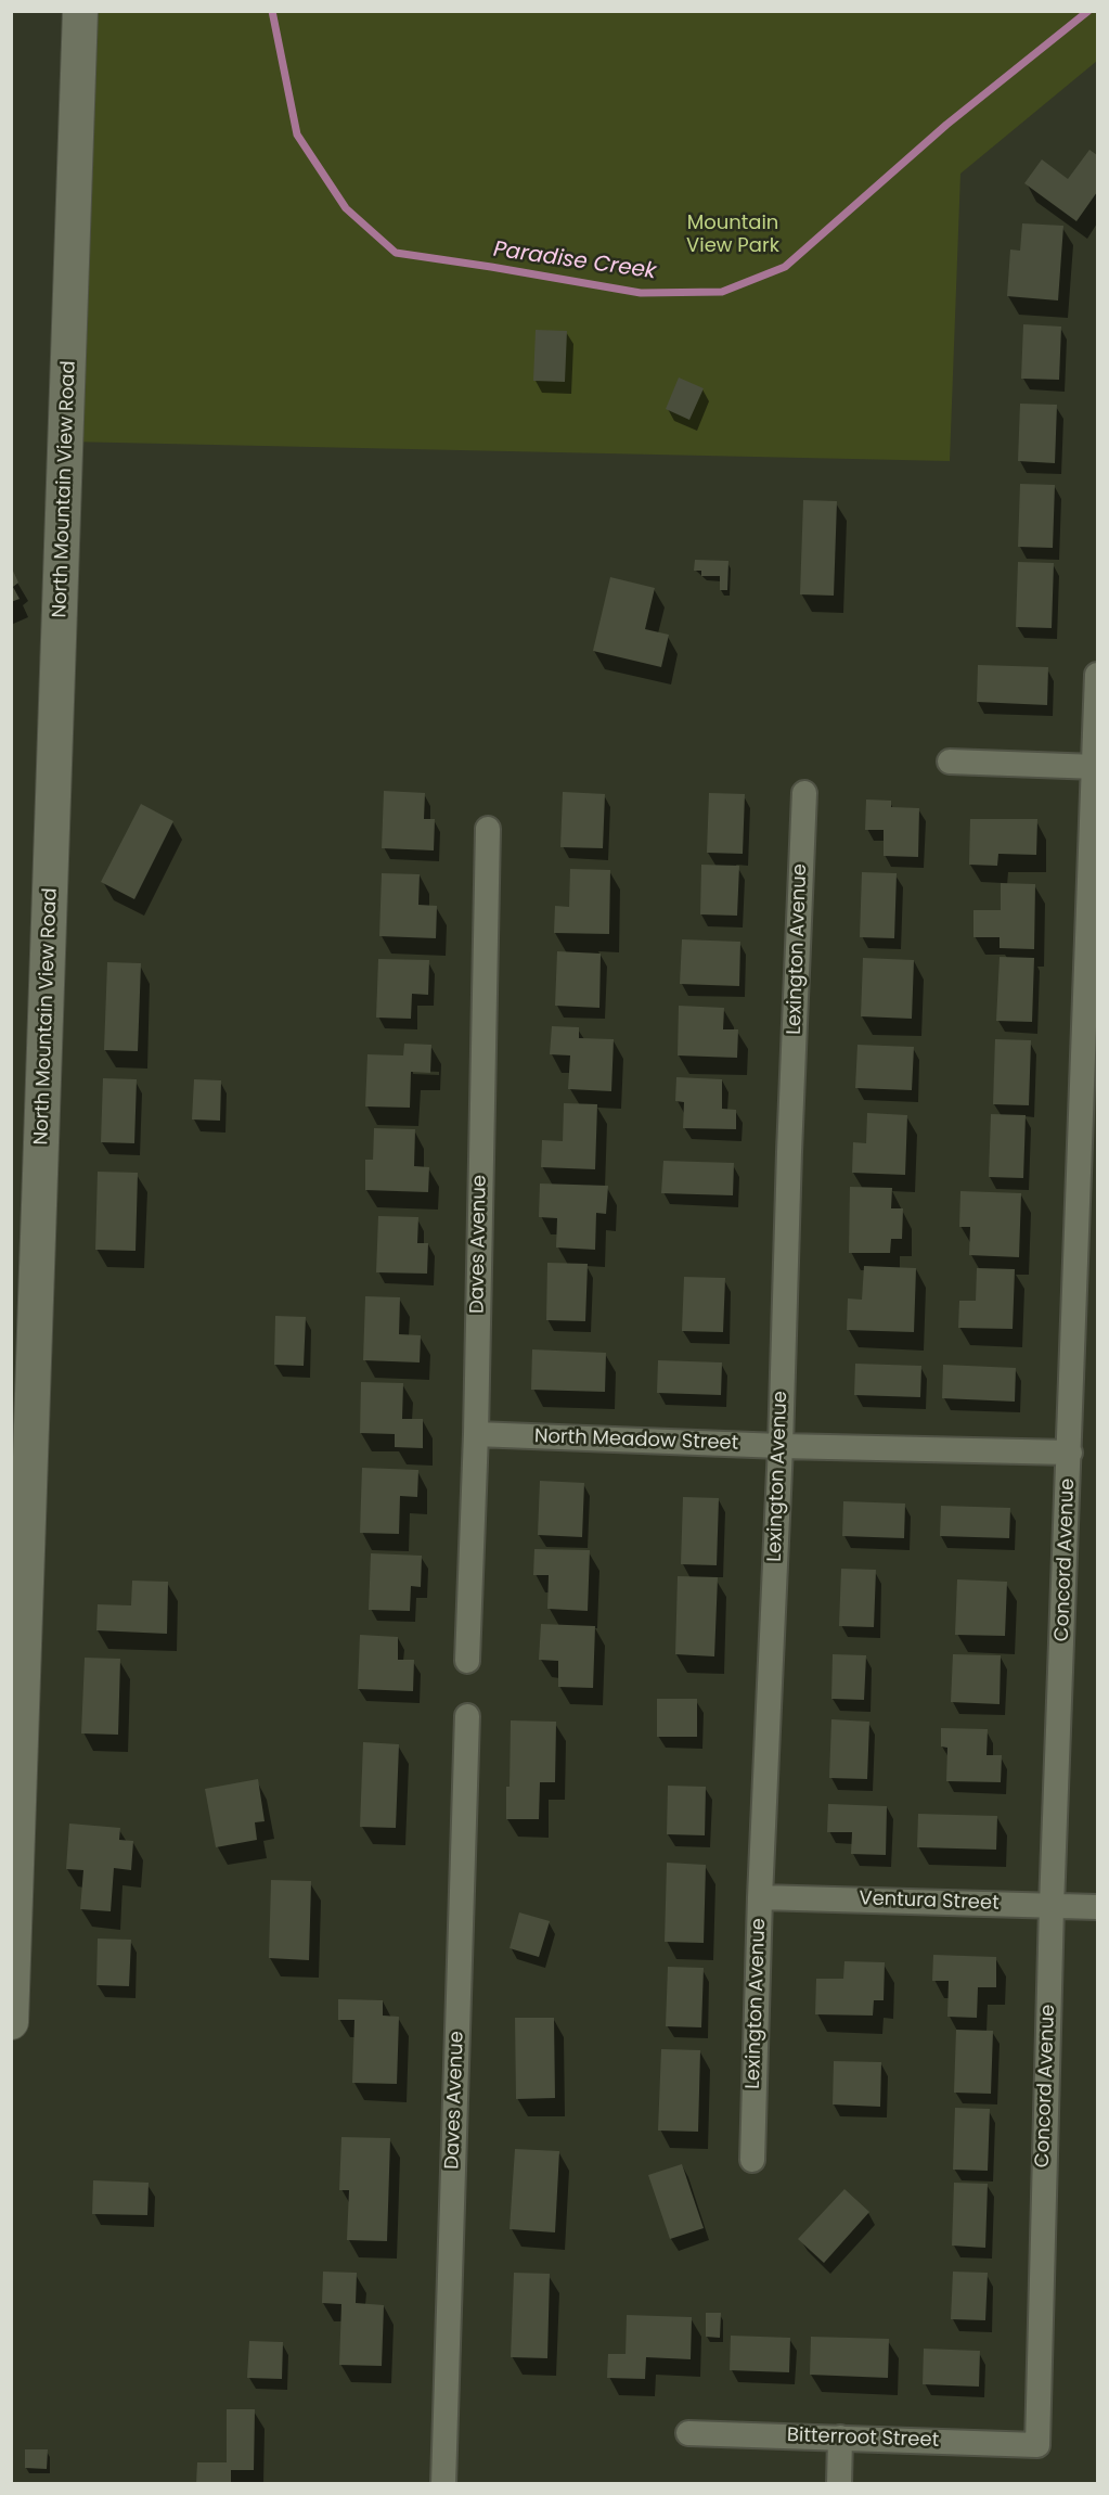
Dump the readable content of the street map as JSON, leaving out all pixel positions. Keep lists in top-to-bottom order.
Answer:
{
  "streets": {
    "street": [
      "North Mountain View Road",
      "Lexington Avenue",
      "Daves Avenue",
      "North Meadow Street",
      "Concord Avenue",
      "Ventura Street",
      "Bitterroot Street"
    ]
  },
  "crossings": [
    ["Lexington Avenue", "North Meadow Street"],
    ["Lexington Avenue", "Ventura Street"],
    ["Daves Avenue", "North Meadow Street"],
    ["North Meadow Street", "Concord Avenue"],
    ["Concord Avenue", "Ventura Street"],
    ["Concord Avenue", "Bitterroot Street"]
  ],
  "water": ["Paradise Creek"],
  "parks": ["Mountain View Park"]
}
